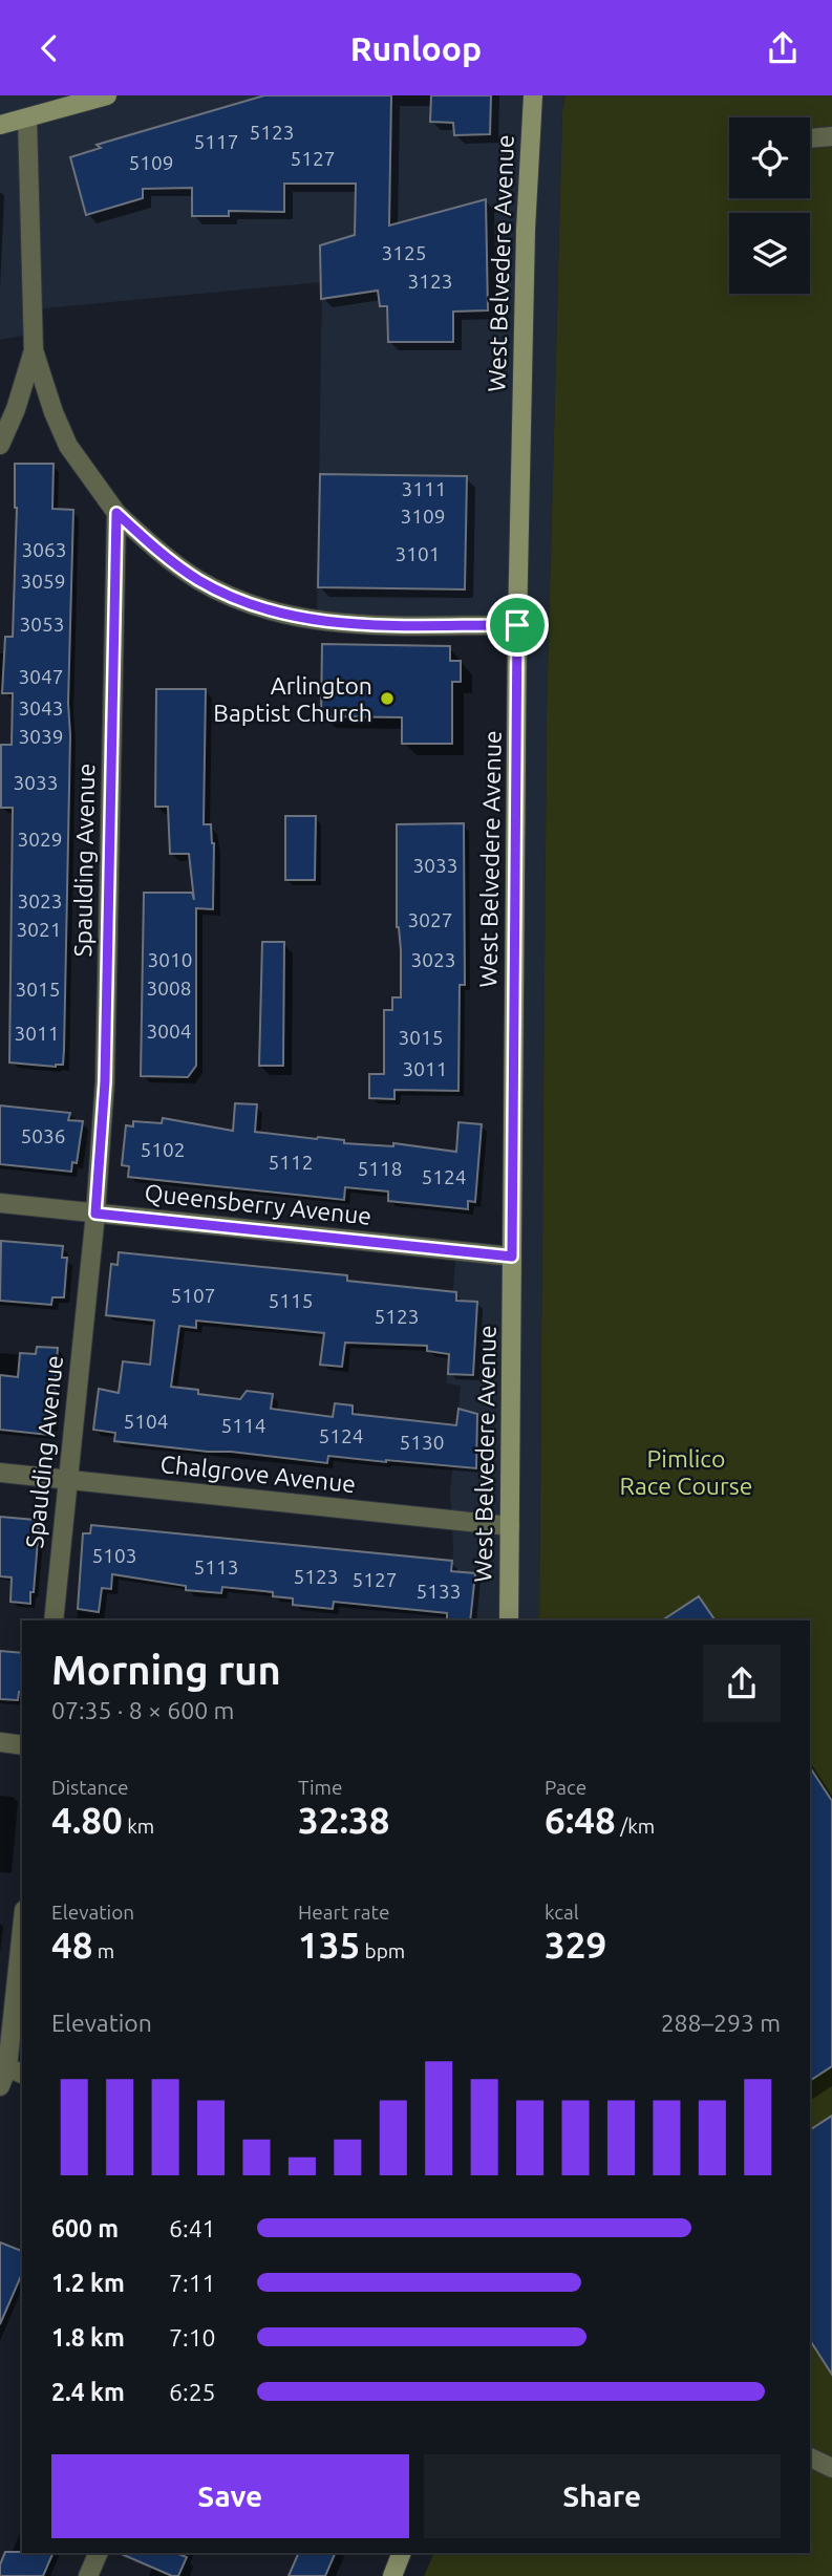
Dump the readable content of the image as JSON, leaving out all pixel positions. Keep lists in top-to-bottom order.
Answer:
{
  "streets": {
    "main road": ["West Belvedere Avenue"],
    "street": ["Spaulding Avenue", "Queensberry Avenue", "Chalgrove Avenue"]
  },
  "crossings": [
    ["West Belvedere Avenue", "Queensberry Avenue"],
    ["West Belvedere Avenue", "Chalgrove Avenue"],
    ["Spaulding Avenue", "Queensberry Avenue"],
    ["Spaulding Avenue", "Chalgrove Avenue"]
  ],
  "parks": ["Pimlico Race Course"],
  "places": ["Arlington Baptist Church"],
  "house_numbers": [
    "5123",
    "5117",
    "5127",
    "5109",
    "3125",
    "3123",
    "3111",
    "3109",
    "3063",
    "3101",
    "3059",
    "3053",
    "3047",
    "3043",
    "3039",
    "3033",
    "3029",
    "3033",
    "3023",
    "3027",
    "3021",
    "3010",
    "3023",
    "3008",
    "3015",
    "3004",
    "3011",
    "3015",
    "3011",
    "5036",
    "5102",
    "5112",
    "5118",
    "5124",
    "5107",
    "5115",
    "5123",
    "5104",
    "5114",
    "5124",
    "5130",
    "5103",
    "5113",
    "5123",
    "5127",
    "5133"
  ],
  "page": {
    "header": "Runloop",
    "heading": ["Morning run", "07:35 · 8 × 600 m"],
    "stats": [
      ["Distance", "4.80 km"],
      ["Time", "32:38"],
      ["Pace", "6:48 /km"],
      ["Elevation", "48 m"],
      ["Heart rate", "135 bpm"],
      ["kcal", "329"]
    ],
    "chart": ["Elevation", "288–293 m"],
    "list": [
      {
        "name": "600 m",
        "note": "6:41"
      },
      {
        "name": "1.2 km",
        "note": "7:11"
      },
      {
        "name": "1.8 km",
        "note": "7:10"
      },
      {
        "name": "2.4 km",
        "note": "6:25"
      }
    ],
    "buttons": ["Save", "Share"]
  }
}
